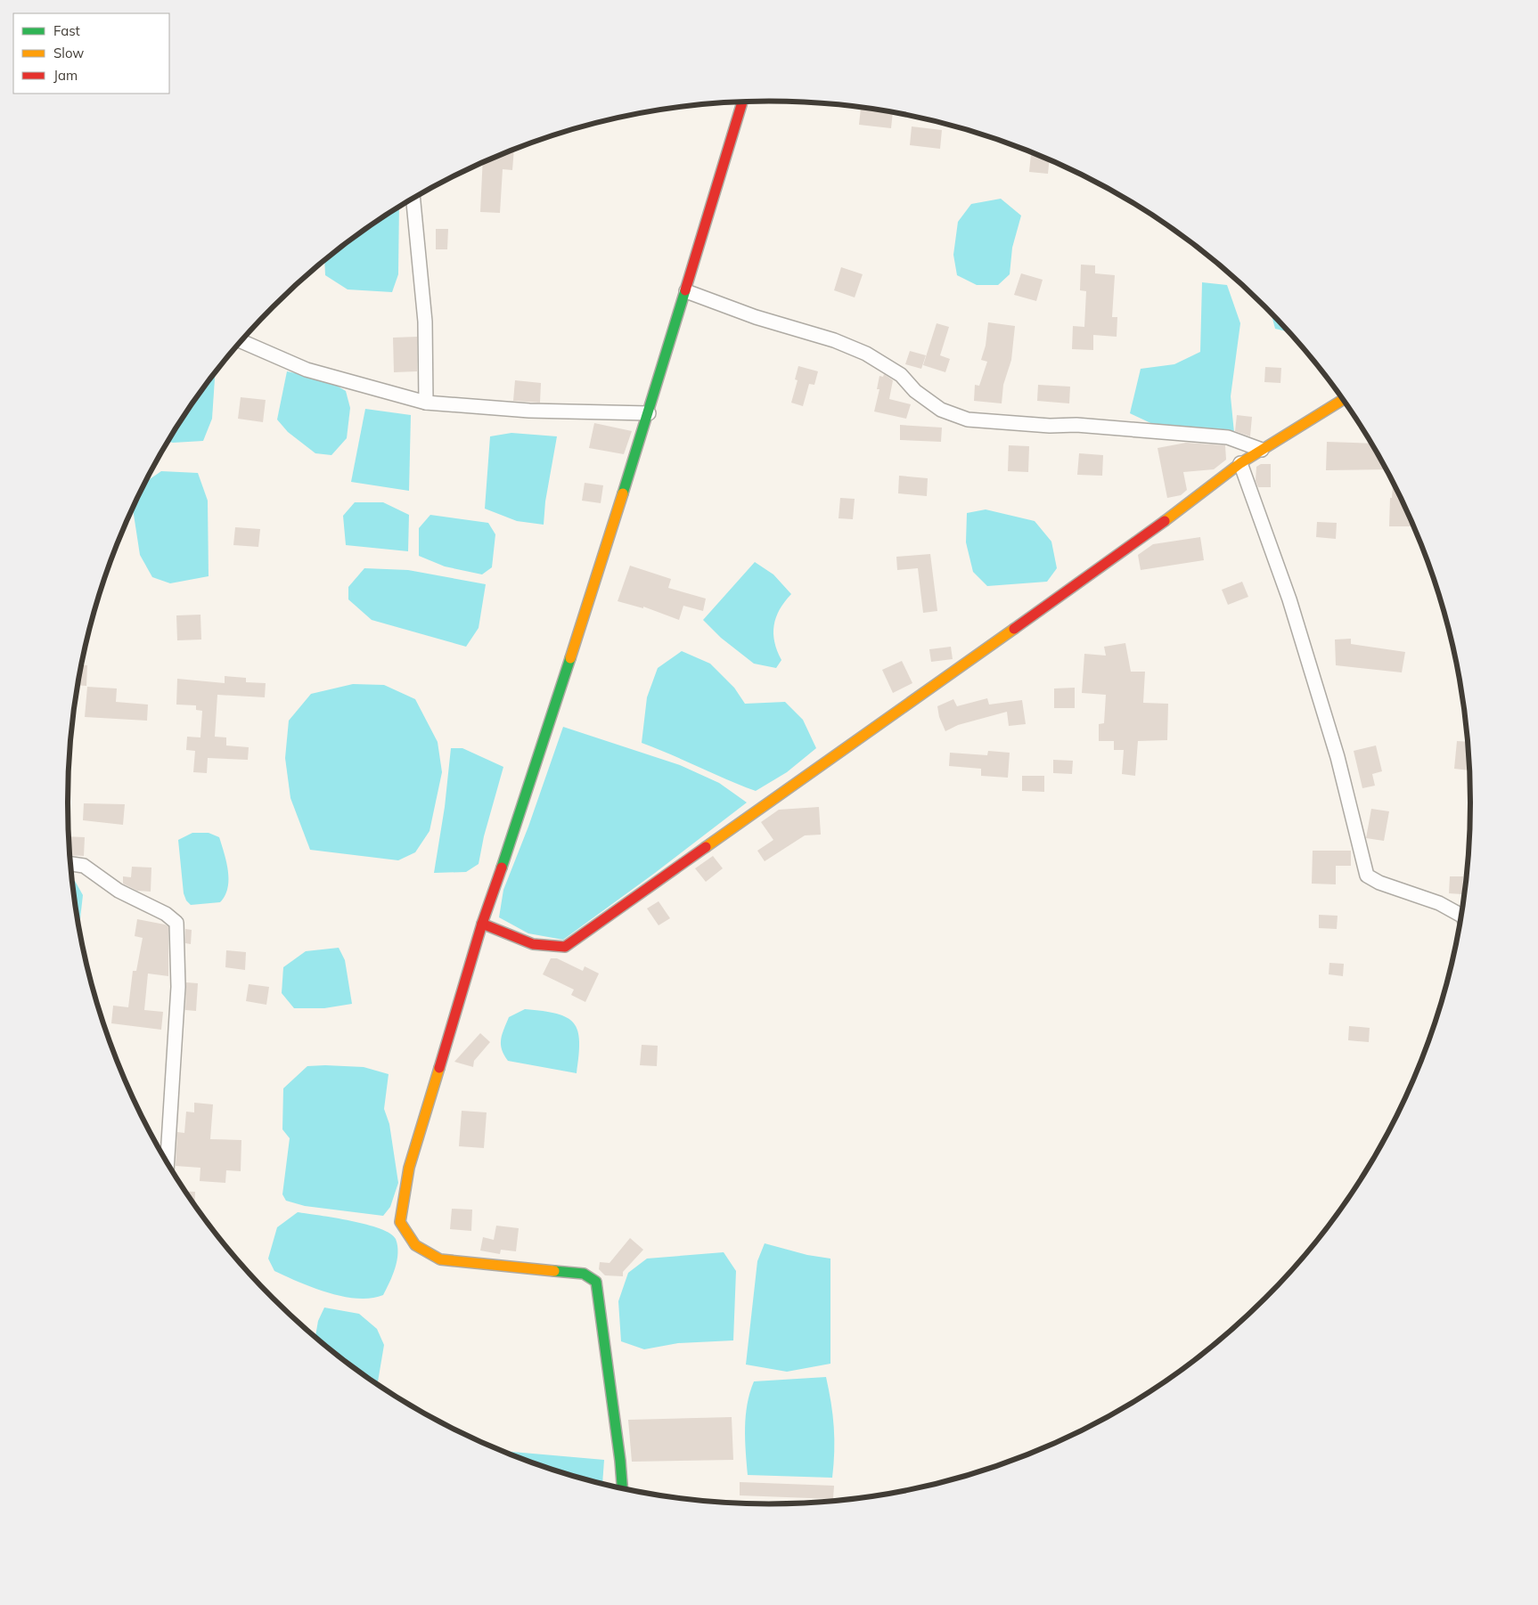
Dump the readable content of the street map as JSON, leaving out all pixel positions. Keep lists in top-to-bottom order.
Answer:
{
  "legend": ["Fast", "Slow", "Jam"]
}
